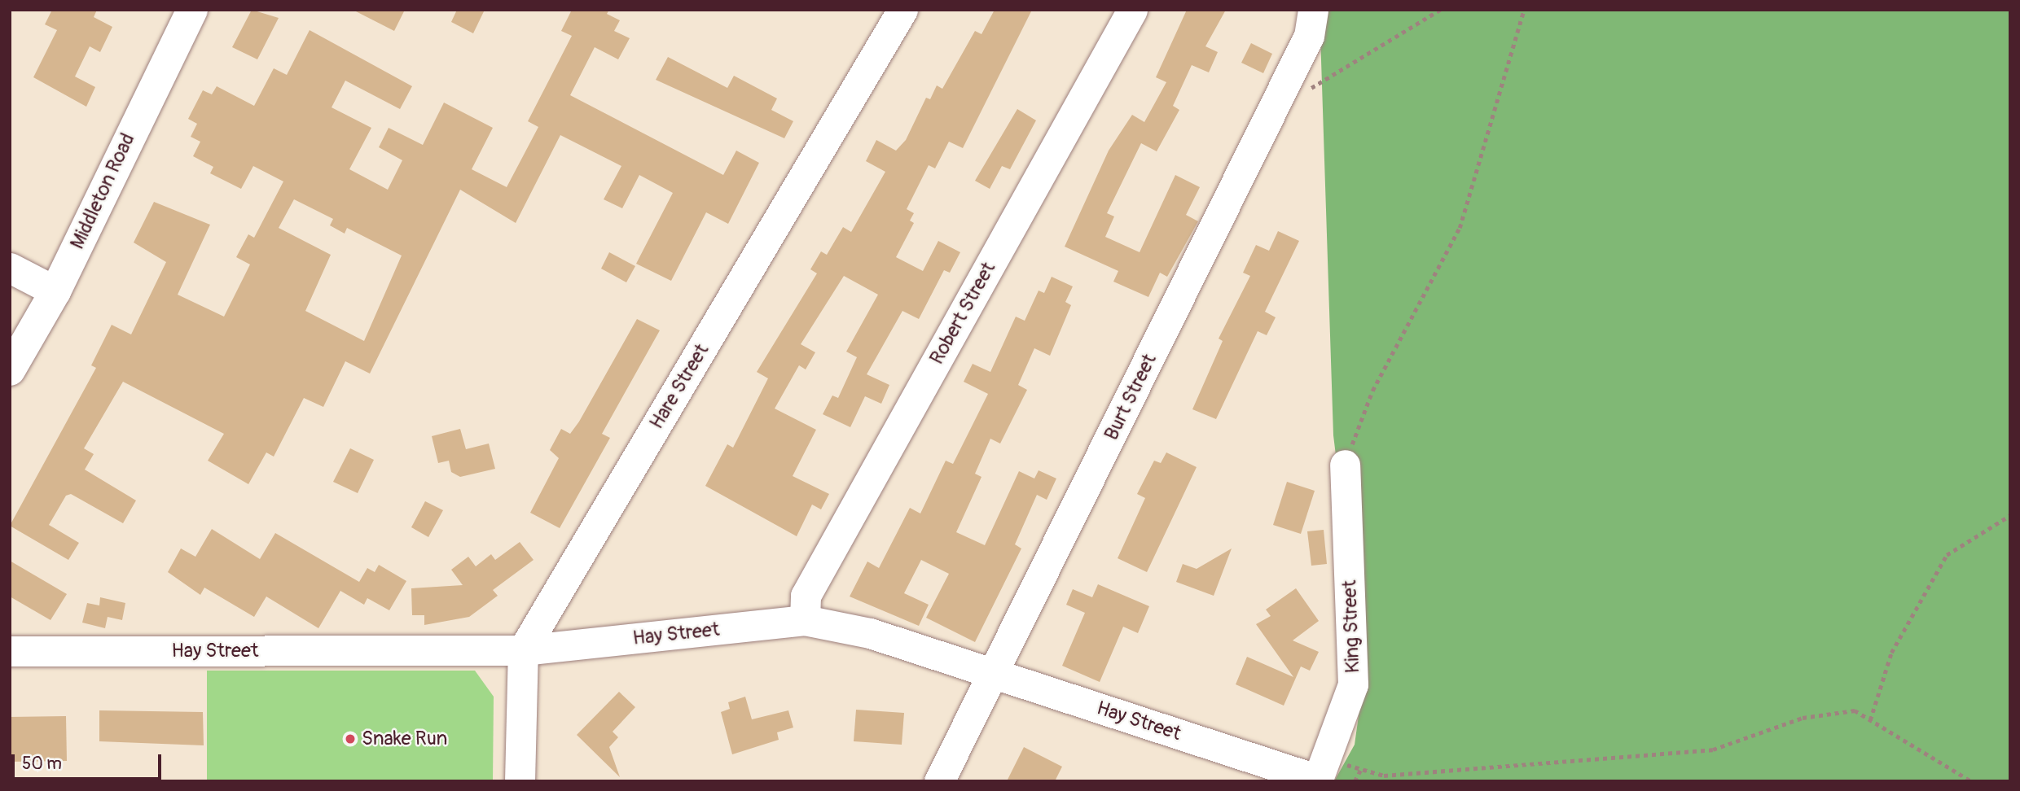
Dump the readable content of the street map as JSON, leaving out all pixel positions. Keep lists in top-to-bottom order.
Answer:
{
  "streets": {
    "main road": ["Middleton Road"],
    "street": [
      "Robert Street",
      "Hare Street",
      "Burt Street",
      "King Street",
      "Hay Street"
    ]
  },
  "crossings": [
    ["Robert Street", "Hay Street"],
    ["Hare Street", "Hay Street"],
    ["Burt Street", "Hay Street"],
    ["King Street", "Hay Street"]
  ],
  "places": ["Snake Run"],
  "scale_bar": "50 m"
}
